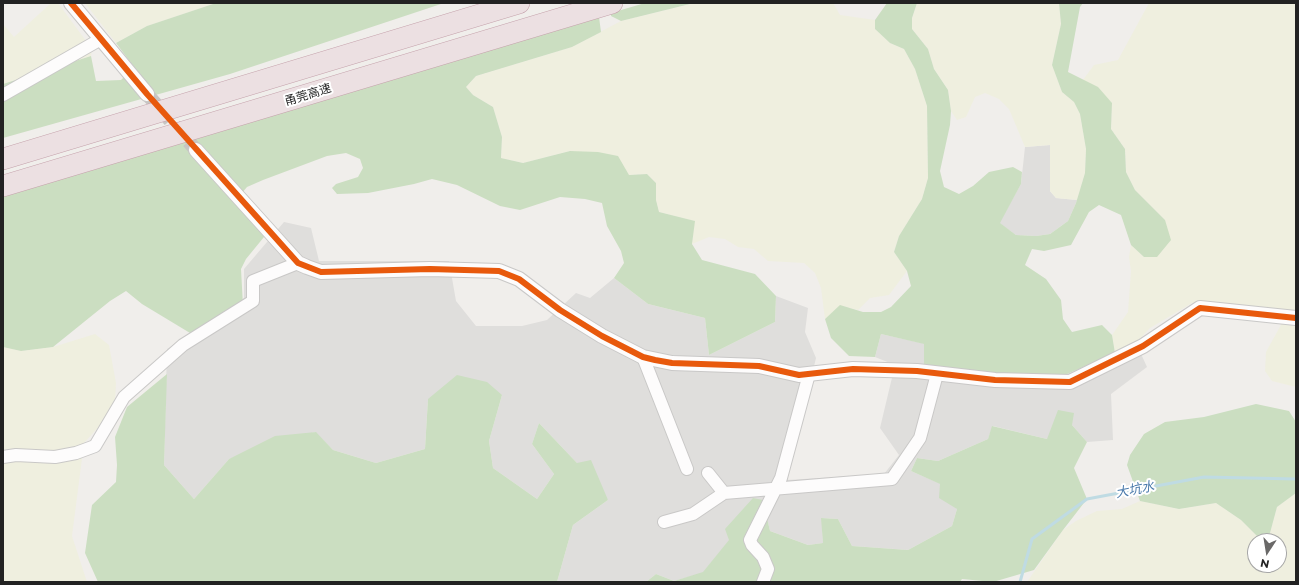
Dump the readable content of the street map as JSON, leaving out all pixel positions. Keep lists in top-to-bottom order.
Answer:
{
  "streets": {
    "highway": ["甬莞高速"]
  },
  "water": ["大坑水"],
  "north": "bottom"
}
